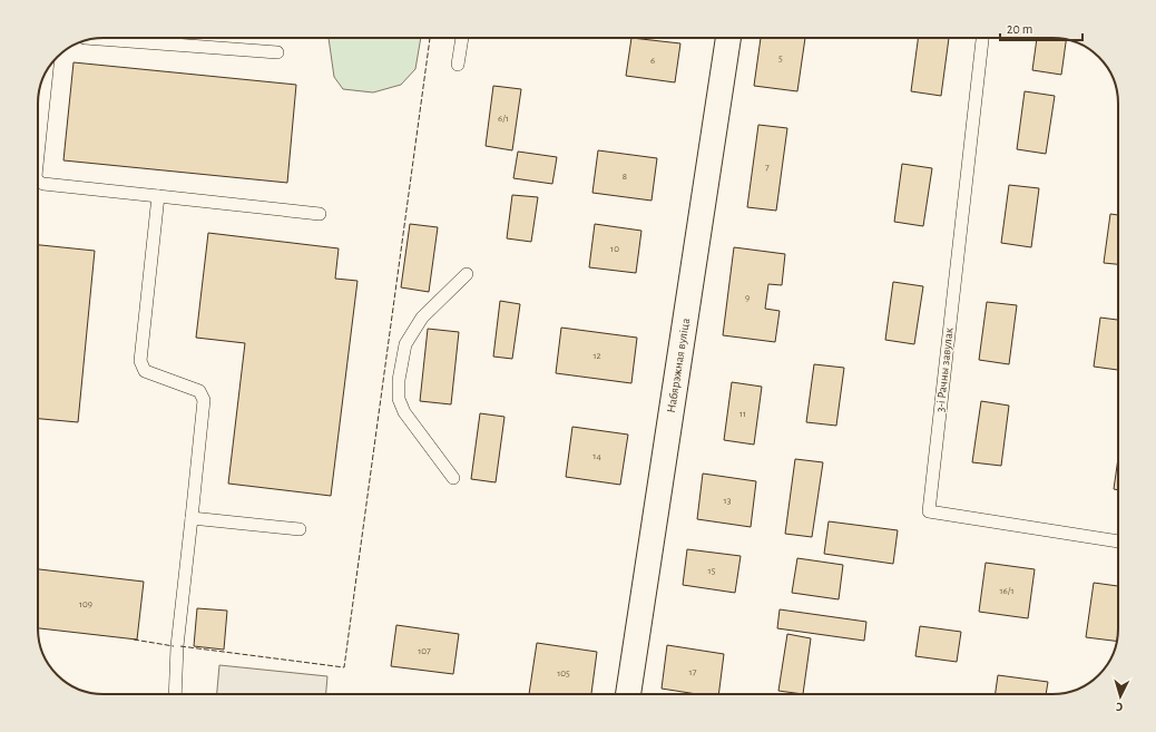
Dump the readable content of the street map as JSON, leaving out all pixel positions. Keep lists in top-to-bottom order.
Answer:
{
  "streets": {
    "street": ["Набярэжная вуліца"],
    "lane": ["3-і Рачны завулак"]
  },
  "house_numbers": [
    "5",
    "6",
    "6/1",
    "7",
    "8",
    "10",
    "9",
    "12",
    "11",
    "14",
    "13",
    "15",
    "16/1",
    "109",
    "107",
    "17",
    "105"
  ],
  "scale_bar": "20 m",
  "north": "bottom"
}
